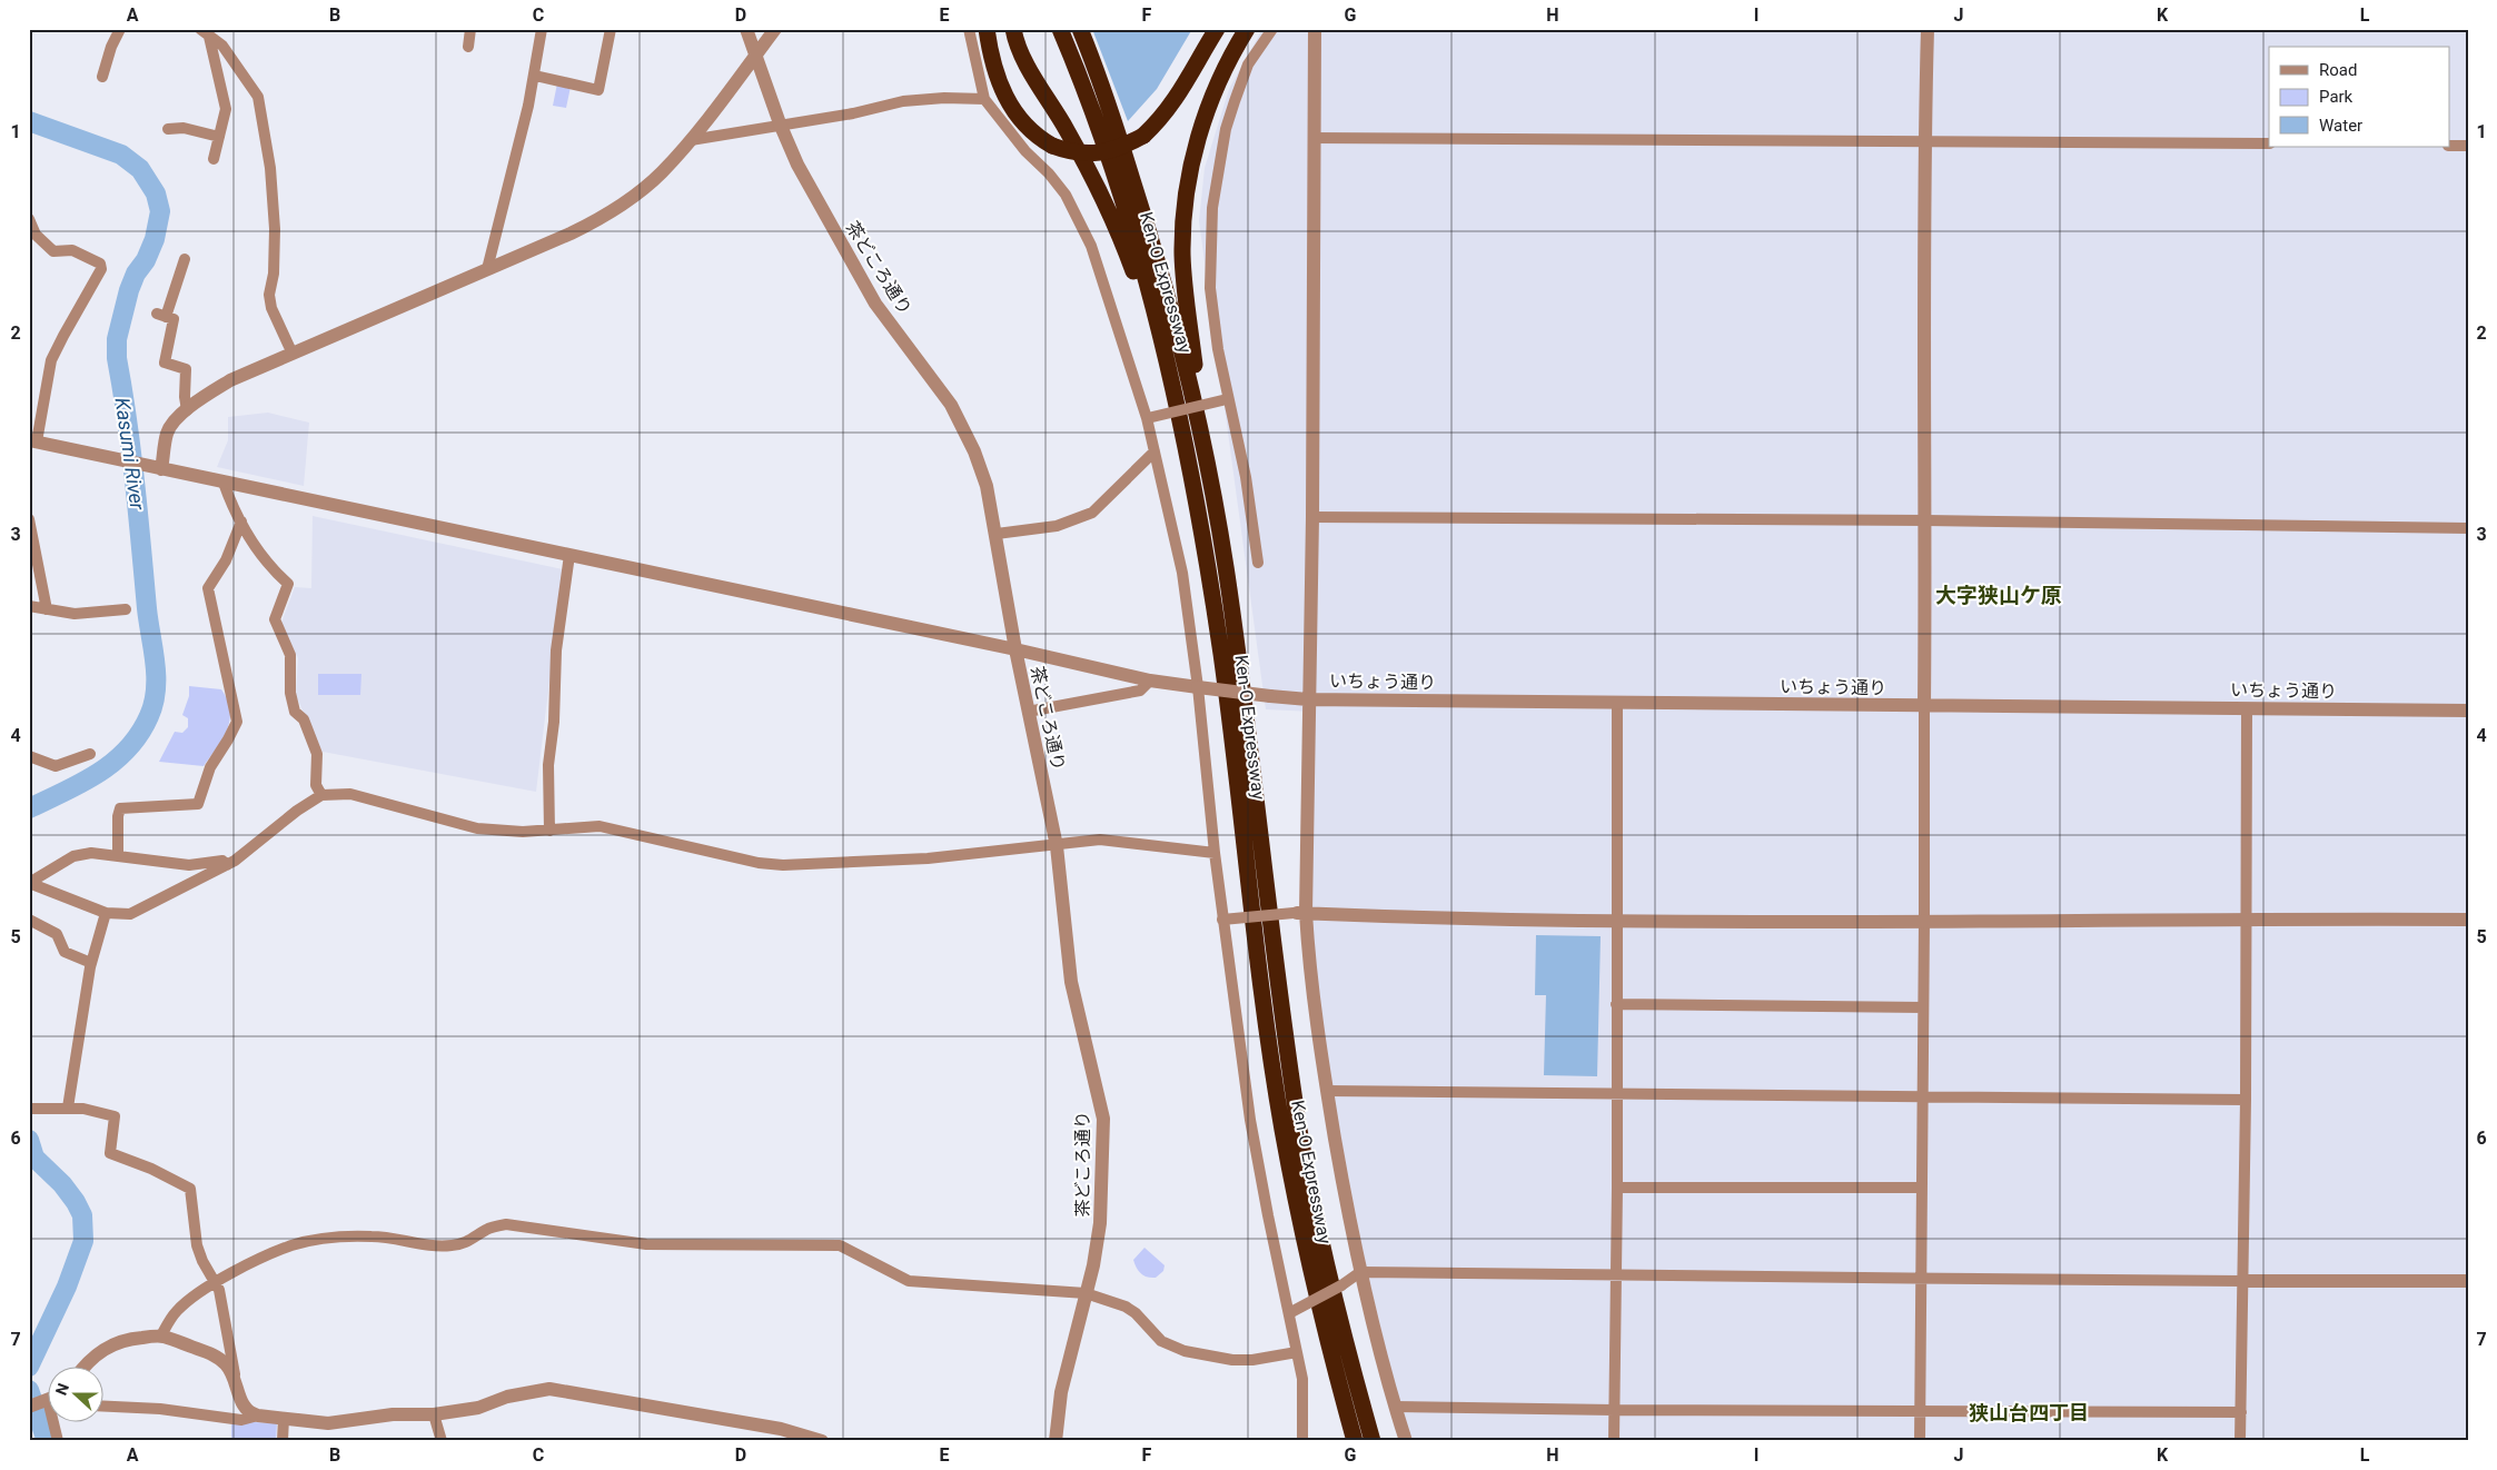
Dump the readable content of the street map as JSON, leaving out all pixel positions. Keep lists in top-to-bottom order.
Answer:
{
  "streets": {
    "highway": ["Ken-O Expressway"],
    "street": ["茶どころ通り", "いちょう通り"]
  },
  "crossings": [
    ["茶どころ通り", "いちょう通り"]
  ],
  "districts": ["大字狭山ケ原", "狭山台四丁目"],
  "water": ["Kasumi River"],
  "legend": ["Road", "Park", "Water"],
  "north": "left",
  "grid": {
    "columns": [
      "A",
      "B",
      "C",
      "D",
      "E",
      "F",
      "G",
      "H",
      "I",
      "J",
      "K",
      "L"
    ],
    "rows": [
      "1",
      "2",
      "3",
      "4",
      "5",
      "6",
      "7"
    ]
  }
}
